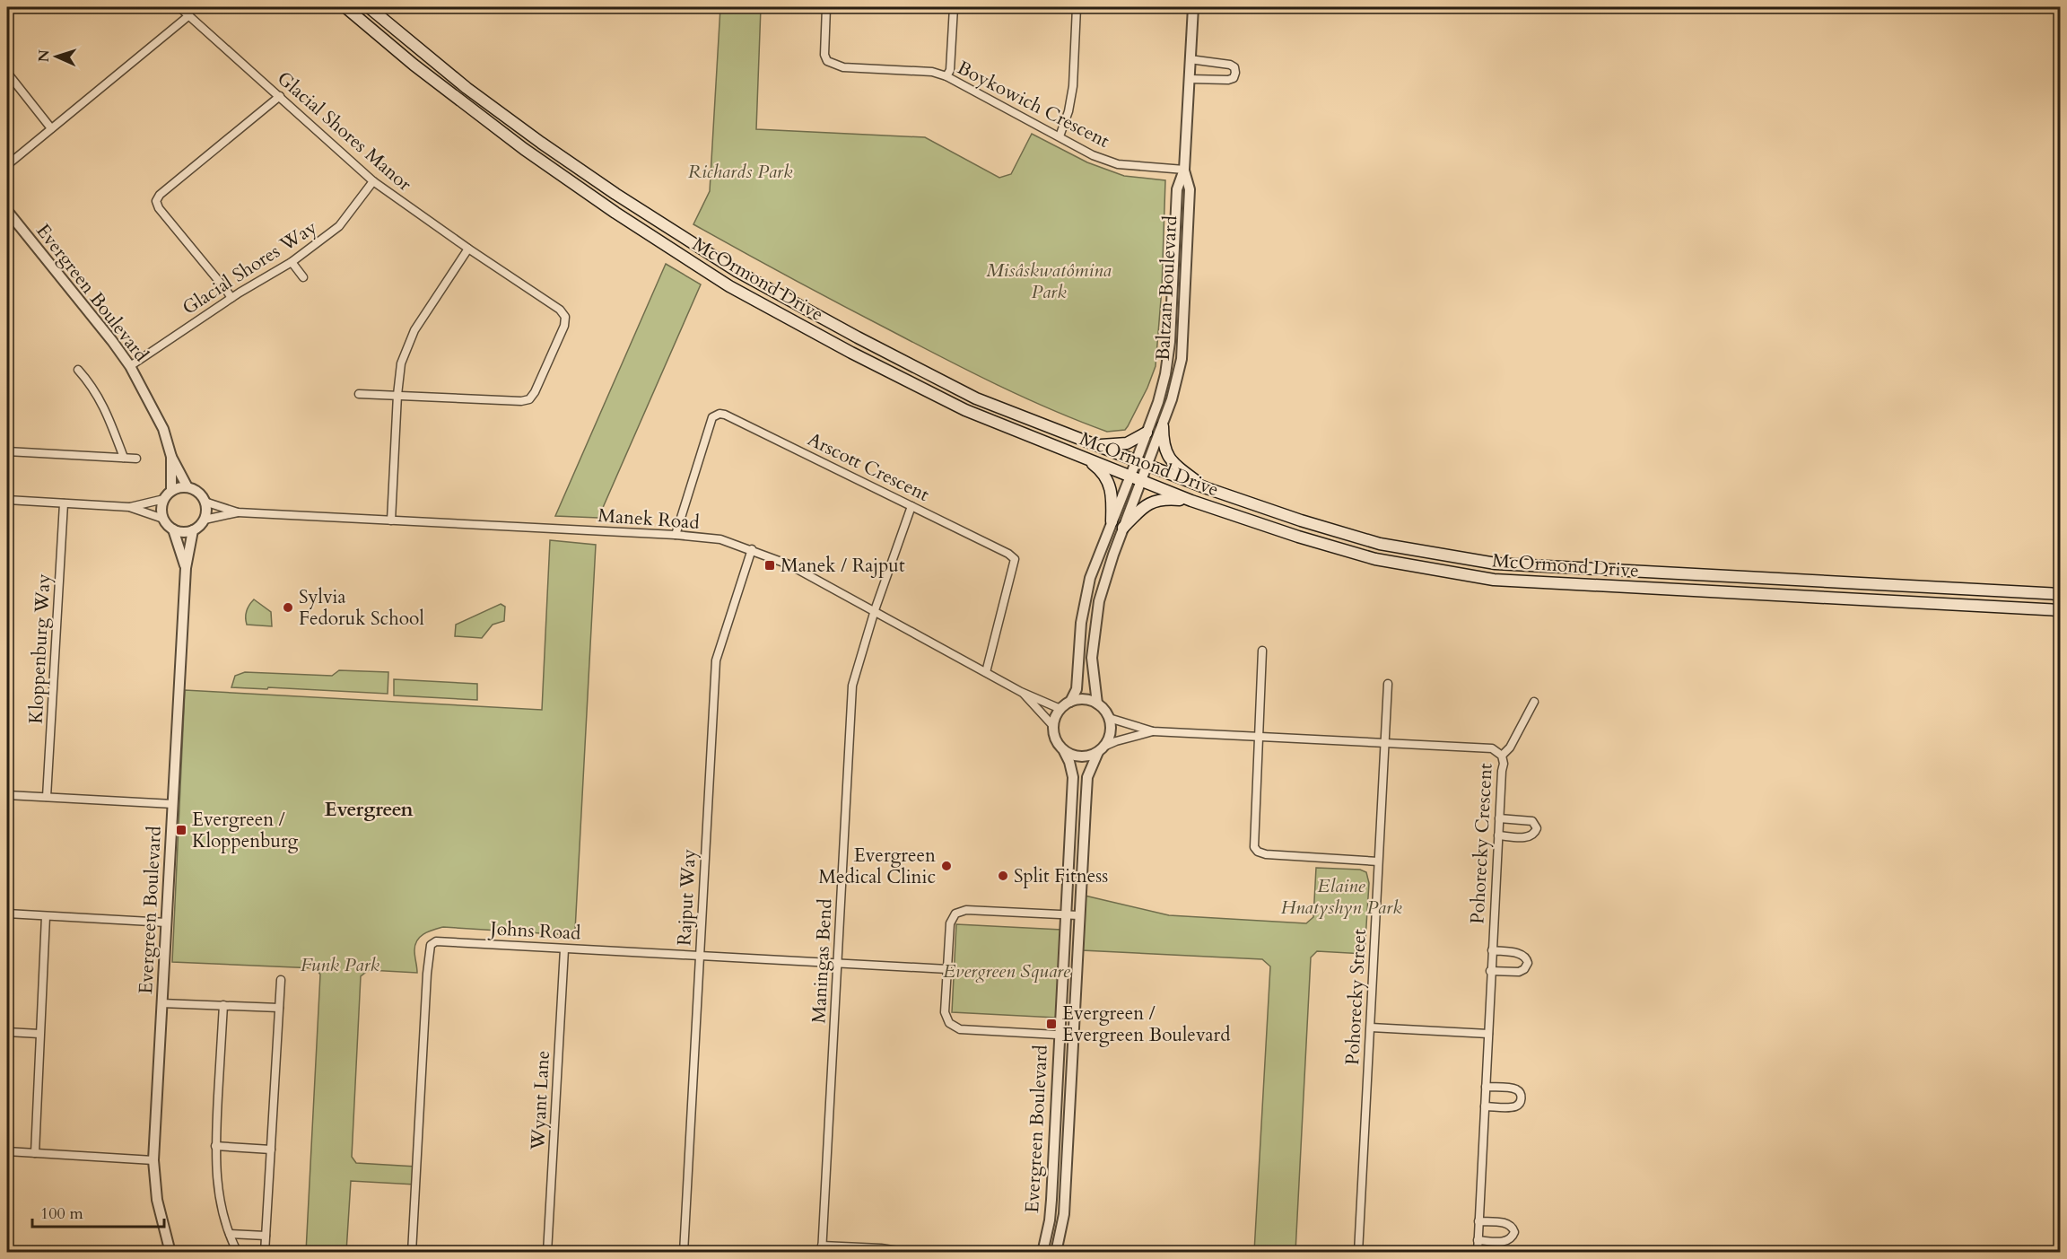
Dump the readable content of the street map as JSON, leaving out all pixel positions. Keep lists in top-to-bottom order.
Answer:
{
  "streets": {
    "main road": ["McOrmond Drive"],
    "street": [
      "Boykowich Crescent",
      "Glacial Shores Manor",
      "Glacial Shores Way",
      "Baltzan Boulevard",
      "Evergreen Boulevard",
      "Arscott Crescent",
      "Manek Road",
      "Kloppenburg Way",
      "Pohorecky Crescent",
      "Rajput Way",
      "Johns Road",
      "Maningas Bend",
      "Pohorecky Street",
      "Wyant Lane"
    ]
  },
  "crossings": [
    ["Boykowich Crescent", "Baltzan Boulevard"],
    ["Glacial Shores Manor", "Glacial Shores Way"],
    ["Glacial Shores Way", "Evergreen Boulevard"],
    ["McOrmond Drive", "Baltzan Boulevard"],
    ["Evergreen Boulevard", "Manek Road"],
    ["Evergreen Boulevard", "Pohorecky Crescent"],
    ["Arscott Crescent", "Manek Road"],
    ["Arscott Crescent", "Maningas Bend"],
    ["Manek Road", "Pohorecky Crescent"],
    ["Manek Road", "Rajput Way"],
    ["Manek Road", "Maningas Bend"],
    ["Pohorecky Crescent", "Pohorecky Street"],
    ["Rajput Way", "Johns Road"],
    ["Johns Road", "Maningas Bend"],
    ["Johns Road", "Wyant Lane"]
  ],
  "districts": ["Evergreen"],
  "parks": [
    "Richards Park",
    "Misâskwatômina Park",
    "Elaine Hnatyshyn Park",
    "Funk Park",
    "Evergreen Square"
  ],
  "places": {
    "transit": ["Manek / Rajput", "Evergreen / Kloppenburg", "Evergreen / Evergreen Boulevard"],
    "other": ["Sylvia Fedoruk School", "Evergreen Medical Clinic", "Split Fitness"]
  },
  "scale_bar": "100 m",
  "north": "left"
}
